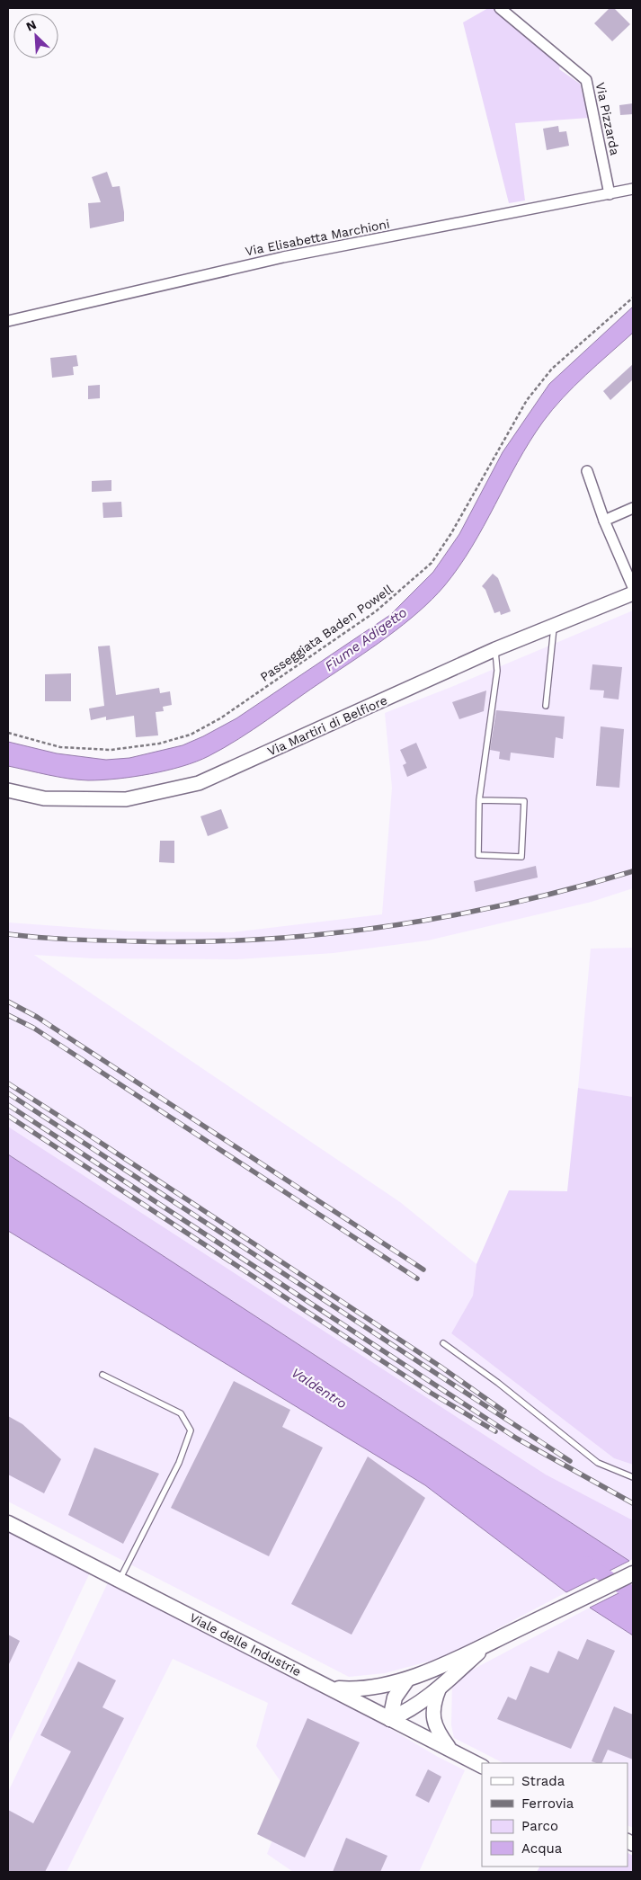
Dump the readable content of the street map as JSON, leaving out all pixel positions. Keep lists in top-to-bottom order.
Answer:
{
  "streets": {
    "main road": ["Viale delle Industrie"],
    "street": ["Via Pizzarda", "Via Elisabetta Marchioni", "Via Martiri di Belfiore"],
    "path": ["Passeggiata Baden Powell"]
  },
  "crossings": [
    ["Via Pizzarda", "Via Elisabetta Marchioni"]
  ],
  "water": ["Fiume Adigetto", "Valdentro"],
  "legend": [
    "Strada",
    "Ferrovia",
    "Parco",
    "Acqua"
  ],
  "north": "top left"
}
